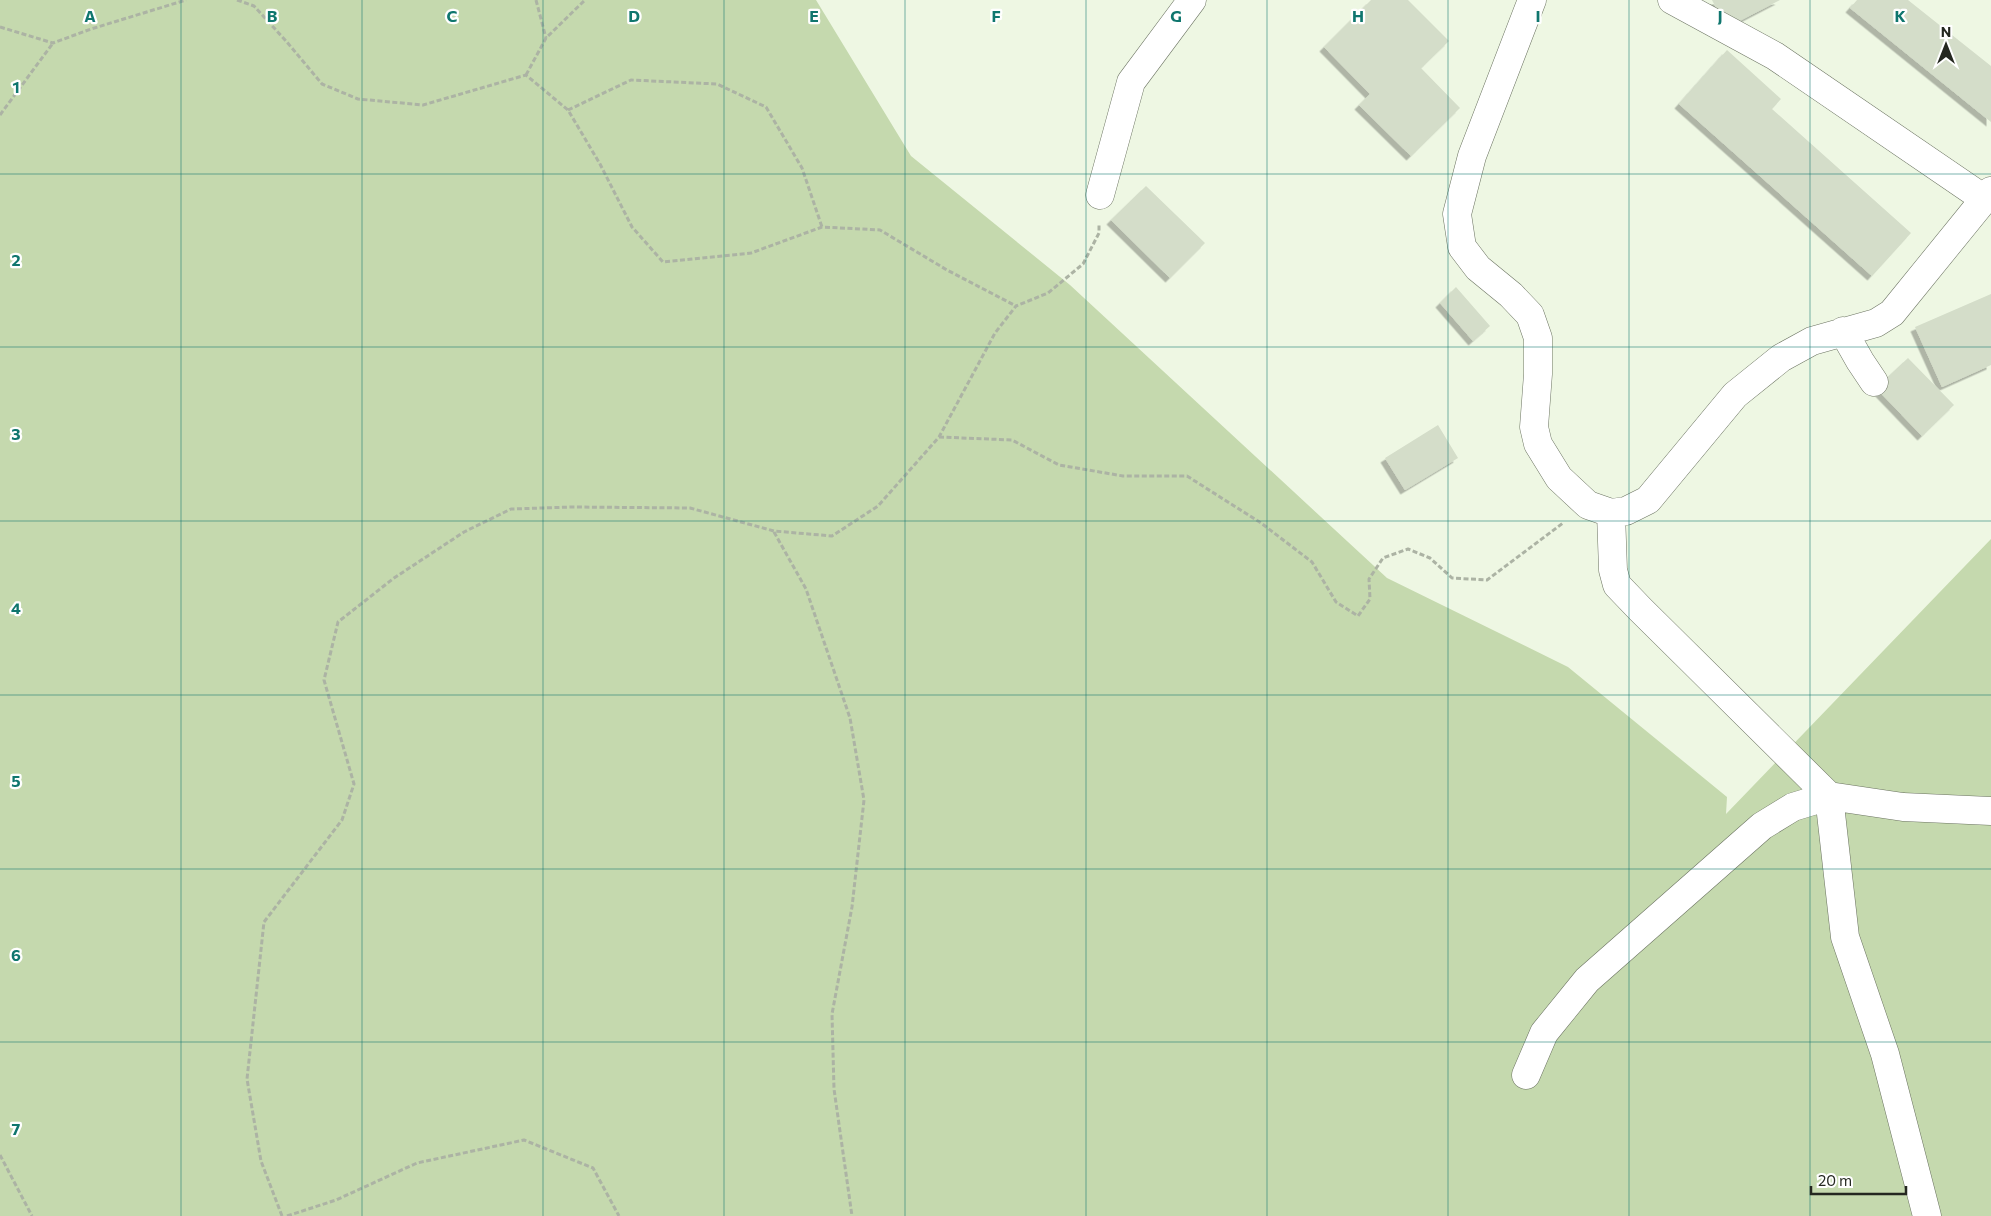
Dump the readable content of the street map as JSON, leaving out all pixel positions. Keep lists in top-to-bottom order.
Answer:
{
  "scale_bar": "20 m",
  "north": "top",
  "grid": {
    "columns": [
      "A",
      "B",
      "C",
      "D",
      "E",
      "F",
      "G",
      "H",
      "I",
      "J",
      "K"
    ],
    "rows": [
      "1",
      "2",
      "3",
      "4",
      "5",
      "6",
      "7"
    ]
  }
}
